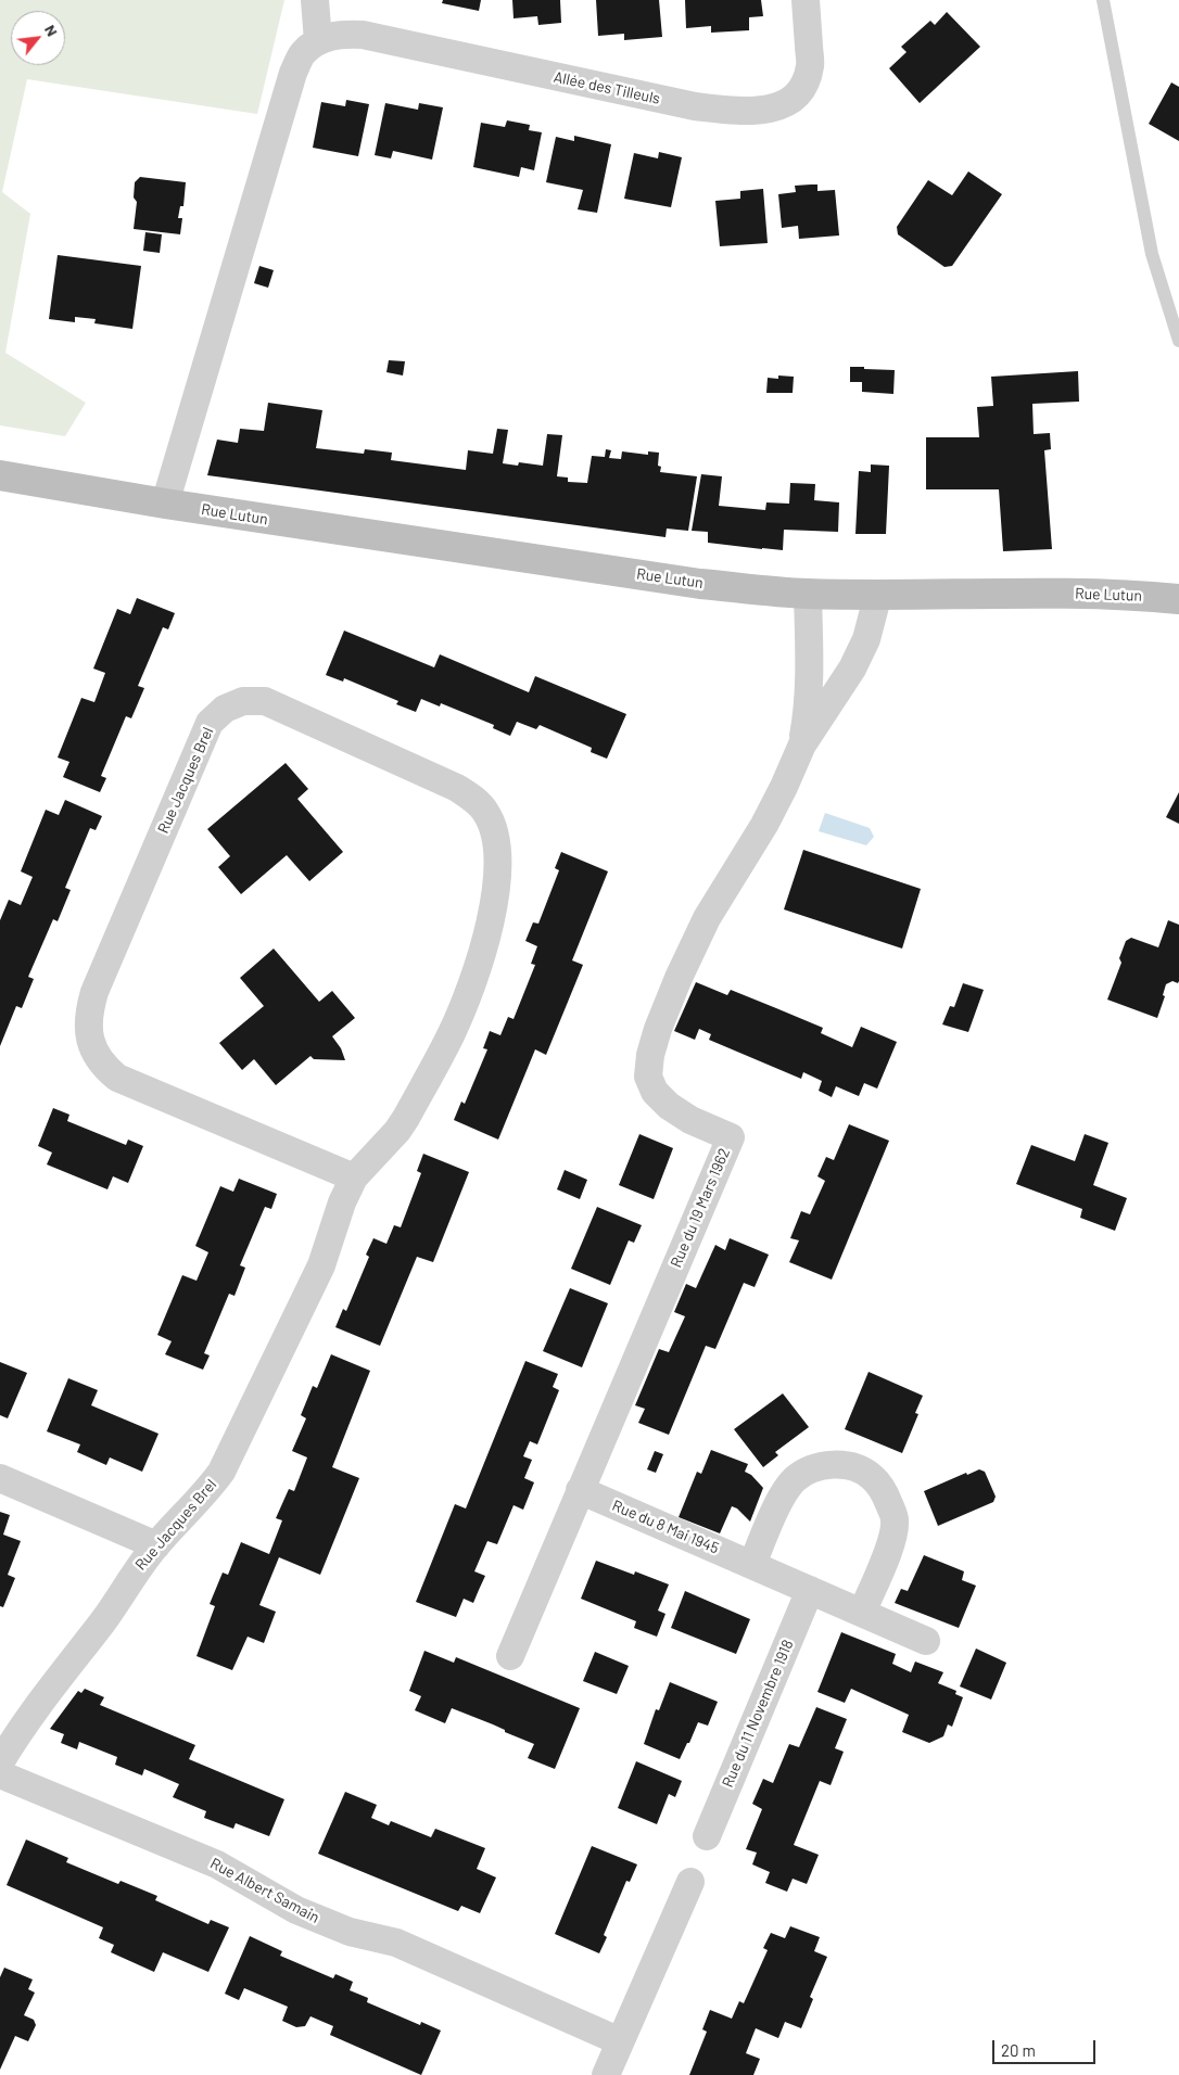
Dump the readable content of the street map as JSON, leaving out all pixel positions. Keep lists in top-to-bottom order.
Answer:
{
  "streets": {
    "main road": ["Rue Lutun"],
    "street": [
      "Allée des Tilleuls",
      "Rue Jacques Brel",
      "Rue du 19 Mars 1962",
      "Rue du 8 Mai 1945",
      "Rue du 11 Novembre 1918",
      "Rue Albert Samain"
    ]
  },
  "crossings": [
    ["Rue Lutun", "Rue du 19 Mars 1962"],
    ["Rue du 19 Mars 1962", "Rue du 8 Mai 1945"],
    ["Rue du 8 Mai 1945", "Rue du 11 Novembre 1918"]
  ],
  "scale_bar": "20 m",
  "north": "top right"
}
